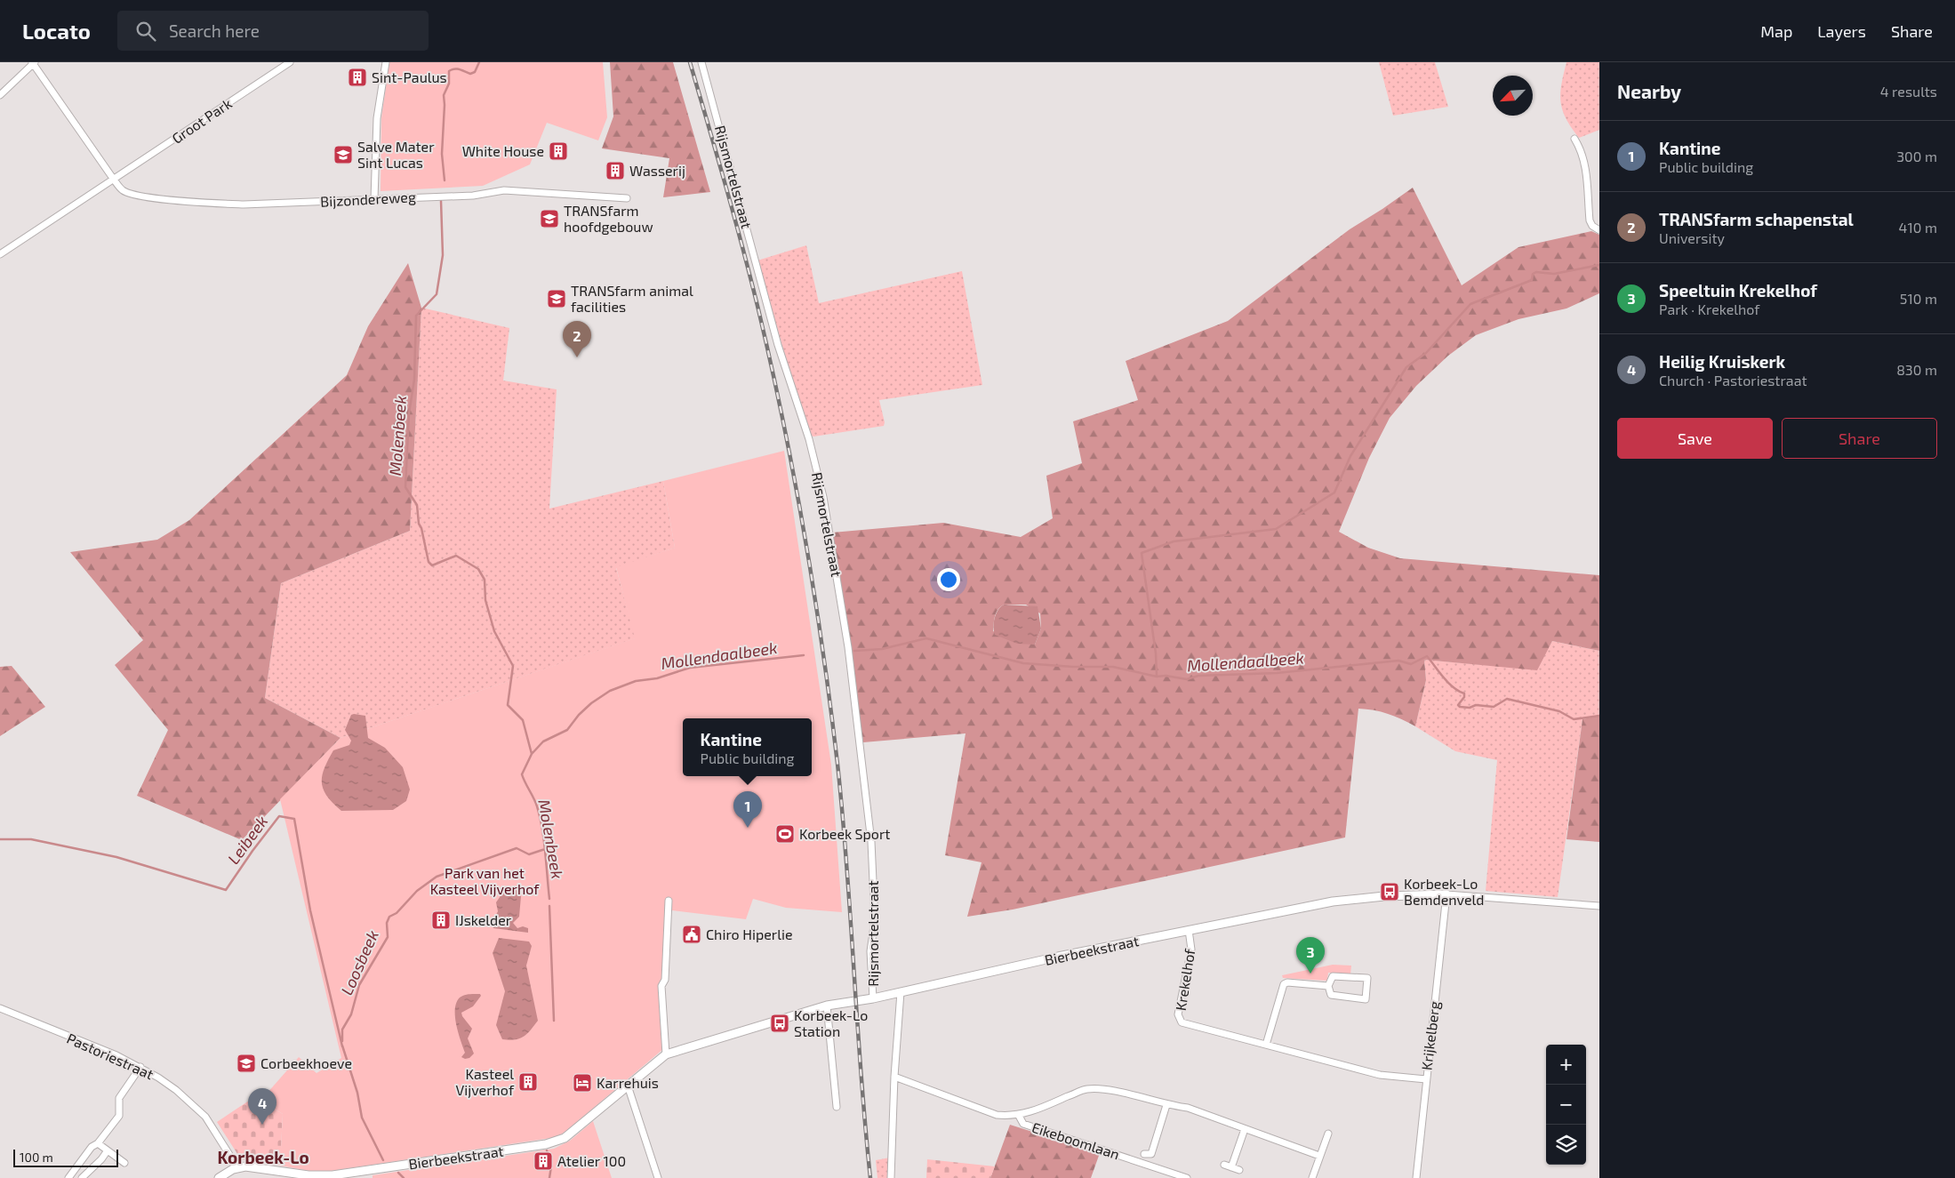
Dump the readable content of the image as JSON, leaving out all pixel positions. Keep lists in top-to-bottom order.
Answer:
{
  "streets": {
    "street": [
      "Groot Park",
      "Rijsmortelstraat",
      "Bijzondereweg",
      "Bierbeekstraat",
      "Krekelhof",
      "Krijkelberg",
      "Pastoriestraat",
      "Eikeboomlaan"
    ]
  },
  "crossings": [
    ["Groot Park", "Bijzondereweg"],
    ["Rijsmortelstraat", "Bierbeekstraat"],
    ["Bierbeekstraat", "Krekelhof"],
    ["Bierbeekstraat", "Krijkelberg"],
    ["Bierbeekstraat", "Pastoriestraat"],
    ["Krekelhof", "Krijkelberg"]
  ],
  "districts": ["Korbeek-Lo"],
  "water": [
    "Molenbeek",
    "Mollendaalbeek",
    "Leibeek",
    "Loosbeek"
  ],
  "parks": ["Park van het Kasteel Vijverhof"],
  "places": {
    "building": [
      "Sint-Paulus",
      "White House",
      "Wasserij",
      "IJskelder",
      "Kasteel Vijverhof",
      "Atelier 100"
    ],
    "school or university": [
      "Salve Mater Sint Lucas",
      "TRANSfarm hoofdgebouw",
      "TRANSfarm animal facilities",
      "Corbeekhoeve"
    ],
    "sports": ["Korbeek Sport"],
    "bus stop": ["Korbeek-Lo Bemdenveld", "Korbeek-Lo Station"],
    "public building": ["Chiro Hiperlie"],
    "hotel": ["Karrehuis"]
  },
  "scale_bar": "100 m",
  "north": "bottom left",
  "page": {
    "header": "Locato",
    "search": "Search here",
    "nav": ["Map", "Layers", "Share"],
    "heading": ["Nearby", "4 results"],
    "list": [
      {
        "mark": "1",
        "name": "Kantine",
        "note": "Public building",
        "value": "300 m"
      },
      {
        "mark": "2",
        "name": "TRANSfarm schapenstal",
        "note": "University",
        "value": "410 m"
      },
      {
        "mark": "3",
        "name": "Speeltuin Krekelhof",
        "note": "Park · Krekelhof",
        "value": "510 m"
      },
      {
        "mark": "4",
        "name": "Heilig Kruiskerk",
        "note": "Church · Pastoriestraat",
        "value": "830 m"
      }
    ],
    "pins": [
      "2",
      "1",
      "3",
      "4"
    ],
    "buttons": ["Save", "Share"],
    "popup": ["Kantine", "Public building"],
    "map_buttons": ["+", "−"],
    "scale": "100 m"
  }
}
